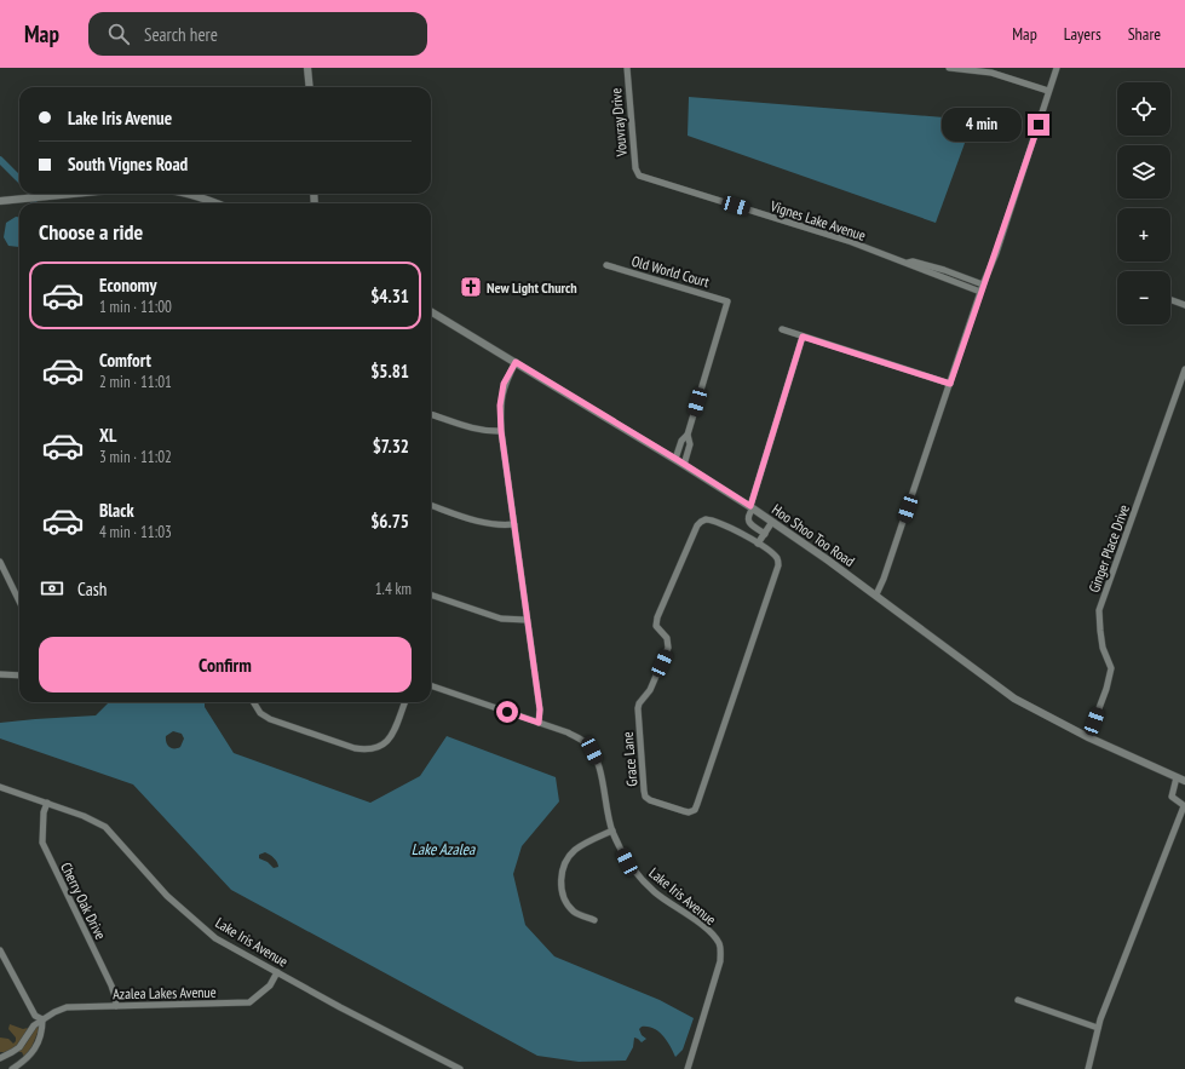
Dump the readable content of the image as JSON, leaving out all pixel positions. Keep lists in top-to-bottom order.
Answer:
{
  "streets": {
    "street": [
      "Vouvray Drive",
      "Vignes Lake Avenue",
      "Old World Court",
      "Hoo Shoo Too Road",
      "Ginger Place Drive",
      "Grace Lane",
      "Lake Iris Avenue",
      "Cherry Oak Drive",
      "Azalea Lakes Avenue"
    ]
  },
  "crossings": [
    ["Vouvray Drive", "Vignes Lake Avenue"],
    ["Hoo Shoo Too Road", "Ginger Place Drive"],
    ["Lake Iris Avenue", "Cherry Oak Drive"],
    ["Lake Iris Avenue", "Azalea Lakes Avenue"],
    ["Cherry Oak Drive", "Azalea Lakes Avenue"]
  ],
  "water": ["Lake Azalea"],
  "places": {
    "church": ["New Light Church"]
  },
  "page": {
    "header": "Map",
    "search": "Search here",
    "nav": ["Map", "Layers", "Share"],
    "map_buttons": ["+", "−"],
    "banner": ["Lake Iris Avenue", "South Vignes Road"],
    "bubble": "4 min",
    "heading": "Choose a ride",
    "list": [
      {
        "name": "Economy",
        "note": "1 min · 11:00",
        "value": "$4.31"
      },
      {
        "name": "Comfort",
        "note": "2 min · 11:01",
        "value": "$5.81"
      },
      {
        "name": "XL",
        "note": "3 min · 11:02",
        "value": "$7.32"
      },
      {
        "name": "Black",
        "note": "4 min · 11:03",
        "value": "$6.75"
      }
    ],
    "pay": ["Cash", "1.4 km"],
    "buttons": "Confirm"
  }
}
